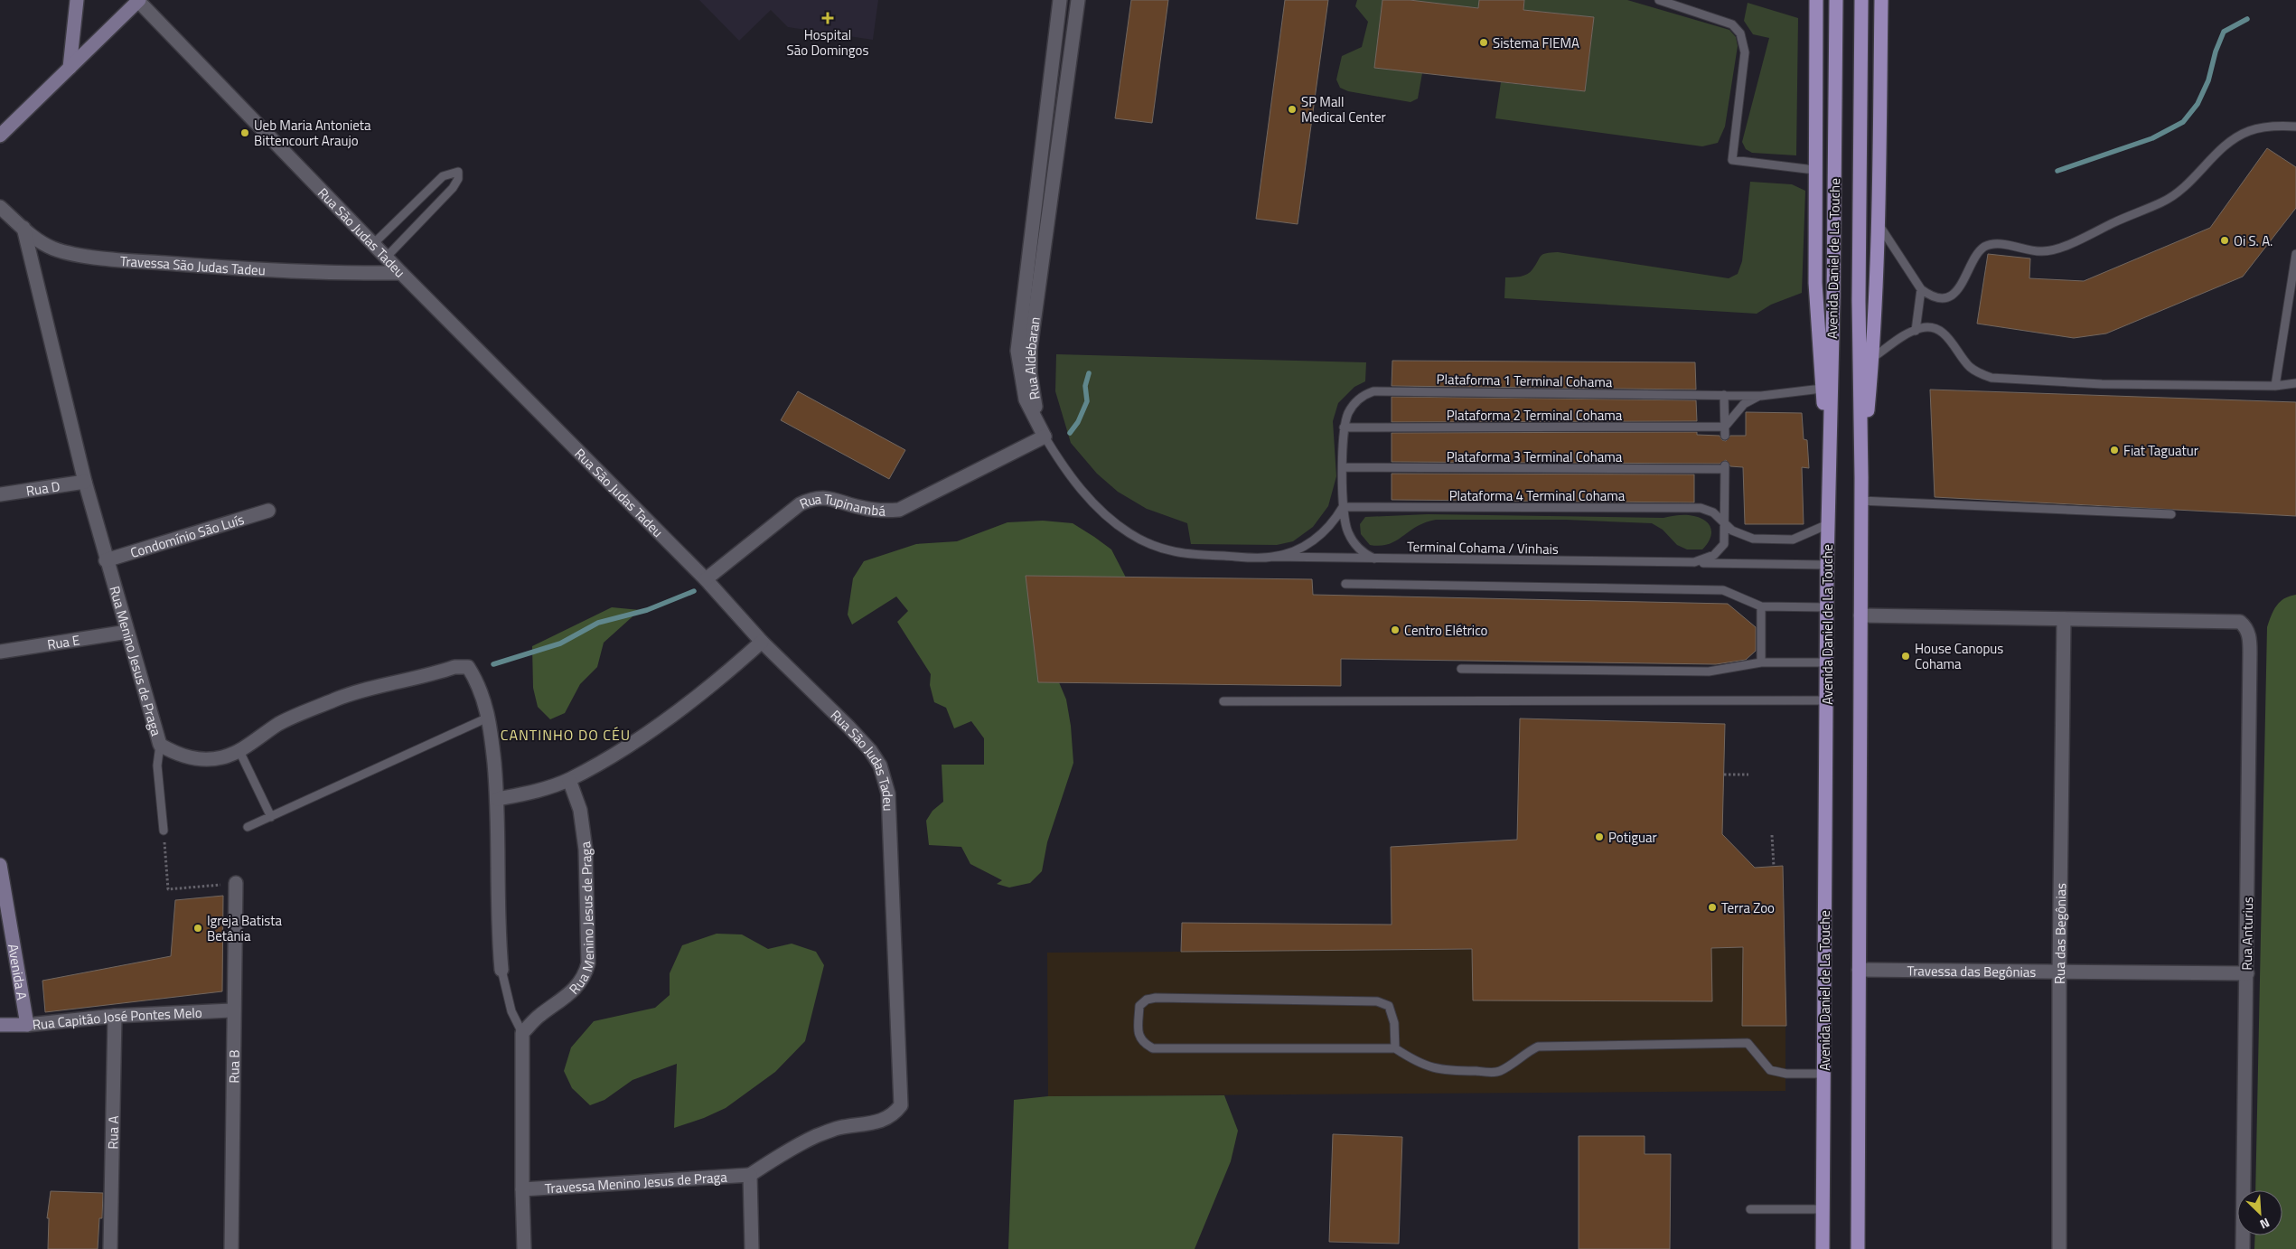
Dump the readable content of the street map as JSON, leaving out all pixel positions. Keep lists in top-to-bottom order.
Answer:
{
  "streets": {
    "main road": ["Avenida Daniel de La Touche"],
    "street": [
      "Rua São Judas Tadeu",
      "Travessa São Judas Tadeu",
      "Rua Aldebaran",
      "Rua D",
      "Rua Tupinambá",
      "Condomínio São Luís",
      "Rua E",
      "Rua Menino Jesus de Praga",
      "Rua das Begônias",
      "Rua Anturius",
      "Travessa das Begônias",
      "Avenida A",
      "Rua Capitão José Pontes Melo",
      "Rua B",
      "Rua A",
      "Travessa Menino Jesus de Praga"
    ],
    "lane": [
      "Plataforma 1 Terminal Cohama",
      "Plataforma 2 Terminal Cohama",
      "Plataforma 3 Terminal Cohama",
      "Plataforma 4 Terminal Cohama",
      "Terminal Cohama / Vinhais"
    ]
  },
  "crossings": [
    ["Rua São Judas Tadeu", "Travessa São Judas Tadeu"],
    ["Rua São Judas Tadeu", "Rua Tupinambá"],
    ["Rua São Judas Tadeu", "Travessa Menino Jesus de Praga"],
    ["Avenida Daniel de La Touche", "Terminal Cohama / Vinhais"],
    ["Avenida Daniel de La Touche", "Travessa das Begônias"],
    ["Travessa São Judas Tadeu", "Rua Menino Jesus de Praga"],
    ["Rua Aldebaran", "Rua Tupinambá"],
    ["Rua Aldebaran", "Terminal Cohama / Vinhais"],
    ["Plataforma 1 Terminal Cohama", "Plataforma 2 Terminal Cohama"],
    ["Plataforma 3 Terminal Cohama", "Terminal Cohama / Vinhais"],
    ["Rua D", "Rua Menino Jesus de Praga"],
    ["Plataforma 4 Terminal Cohama", "Terminal Cohama / Vinhais"],
    ["Rua Tupinambá", "Terminal Cohama / Vinhais"],
    ["Condomínio São Luís", "Rua Menino Jesus de Praga"],
    ["Rua E", "Rua Menino Jesus de Praga"],
    ["Rua Menino Jesus de Praga", "Travessa Menino Jesus de Praga"],
    ["Rua das Begônias", "Rua Anturius"],
    ["Rua das Begônias", "Travessa das Begônias"],
    ["Rua Anturius", "Travessa das Begônias"],
    ["Avenida A", "Rua Capitão José Pontes Melo"],
    ["Rua Capitão José Pontes Melo", "Rua B"],
    ["Rua Capitão José Pontes Melo", "Rua A"]
  ],
  "districts": ["CANTINHO DO CÉU"],
  "places": {
    "health": ["Hospital São Domingos"],
    "other": [
      "Sistema FIEMA",
      "SP Mall Medical Center",
      "Ueb Maria Antonieta Bittencourt Araujo",
      "Oi S. A.",
      "Fiat Taguatur",
      "Centro Elétrico",
      "House Canopus Cohama",
      "Potiguar",
      "Terra Zoo",
      "Igreja Batista Betânia"
    ]
  },
  "north": "bottom right"
}
